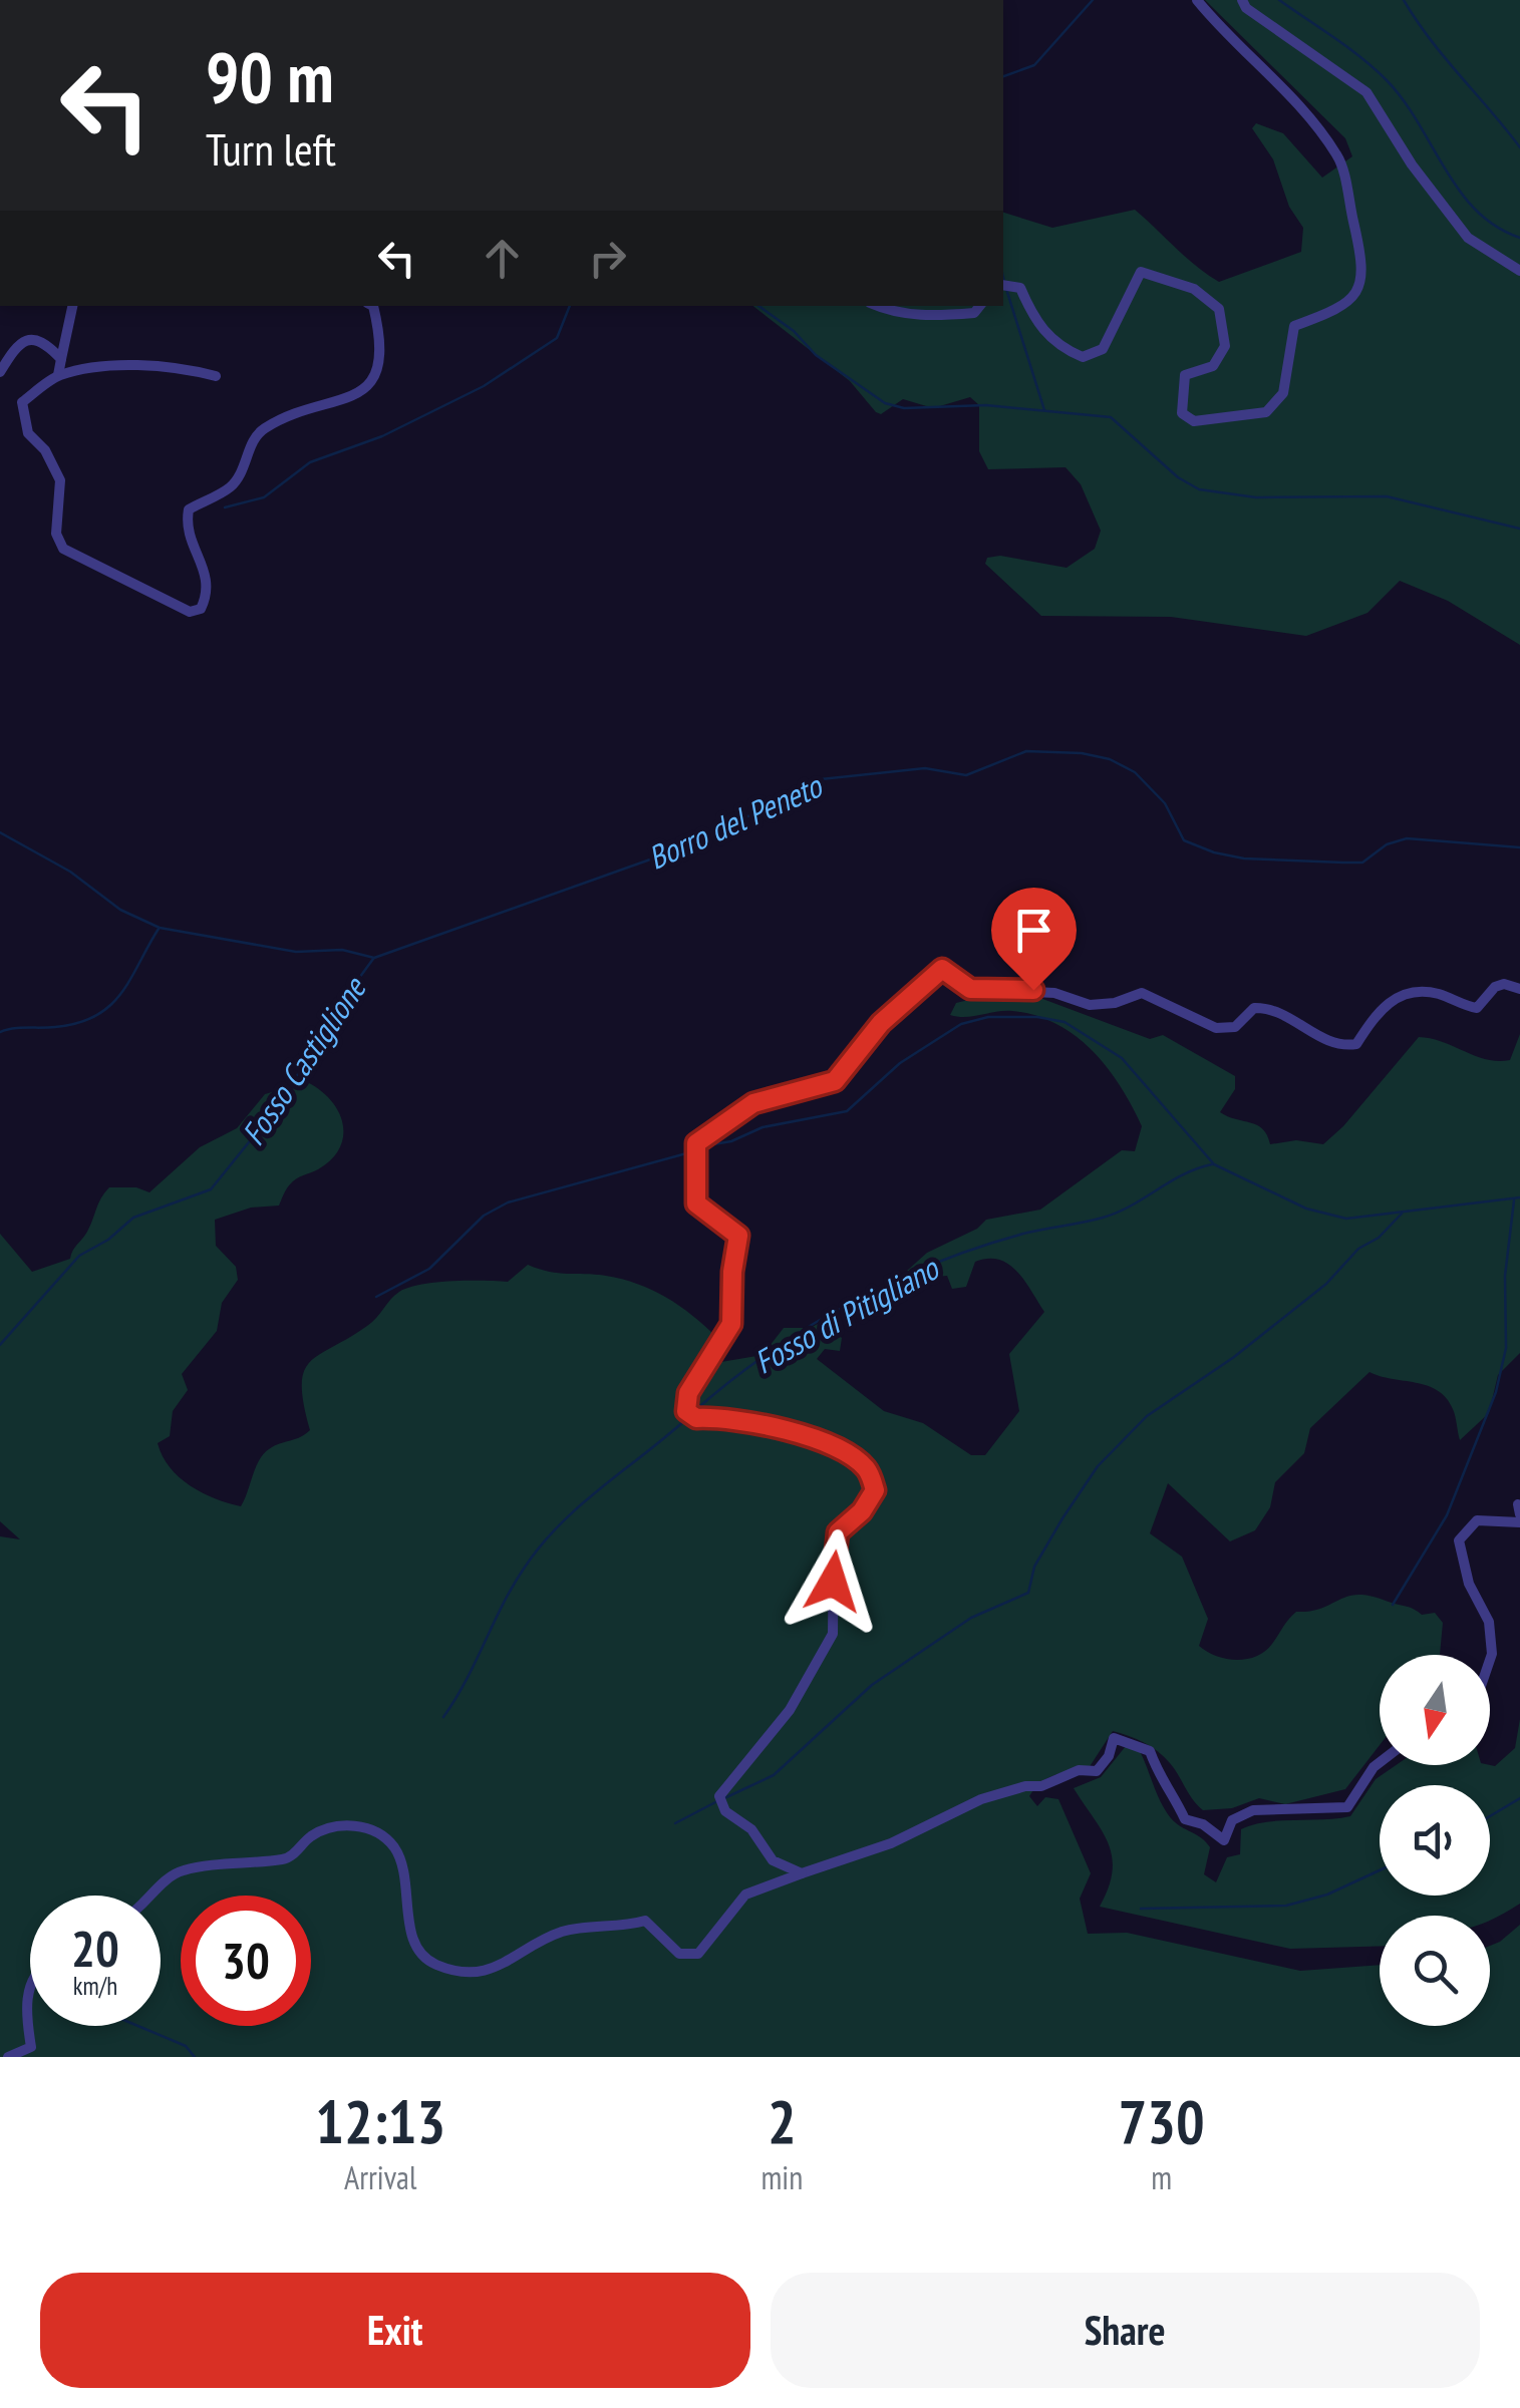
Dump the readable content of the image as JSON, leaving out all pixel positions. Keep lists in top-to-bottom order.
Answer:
{
  "water": ["Borro del Peneto", "Fosso Castiglione", "Fosso di Pitigliano"],
  "north": "bottom",
  "page": {
    "turn": ["90 m", "Turn left"],
    "speed": "20 km/h",
    "limit": "30",
    "eta": [
      "12:13",
      "Arrival",
      "2",
      "min",
      "730",
      "m"
    ],
    "buttons": ["Exit", "Share"]
  }
}
